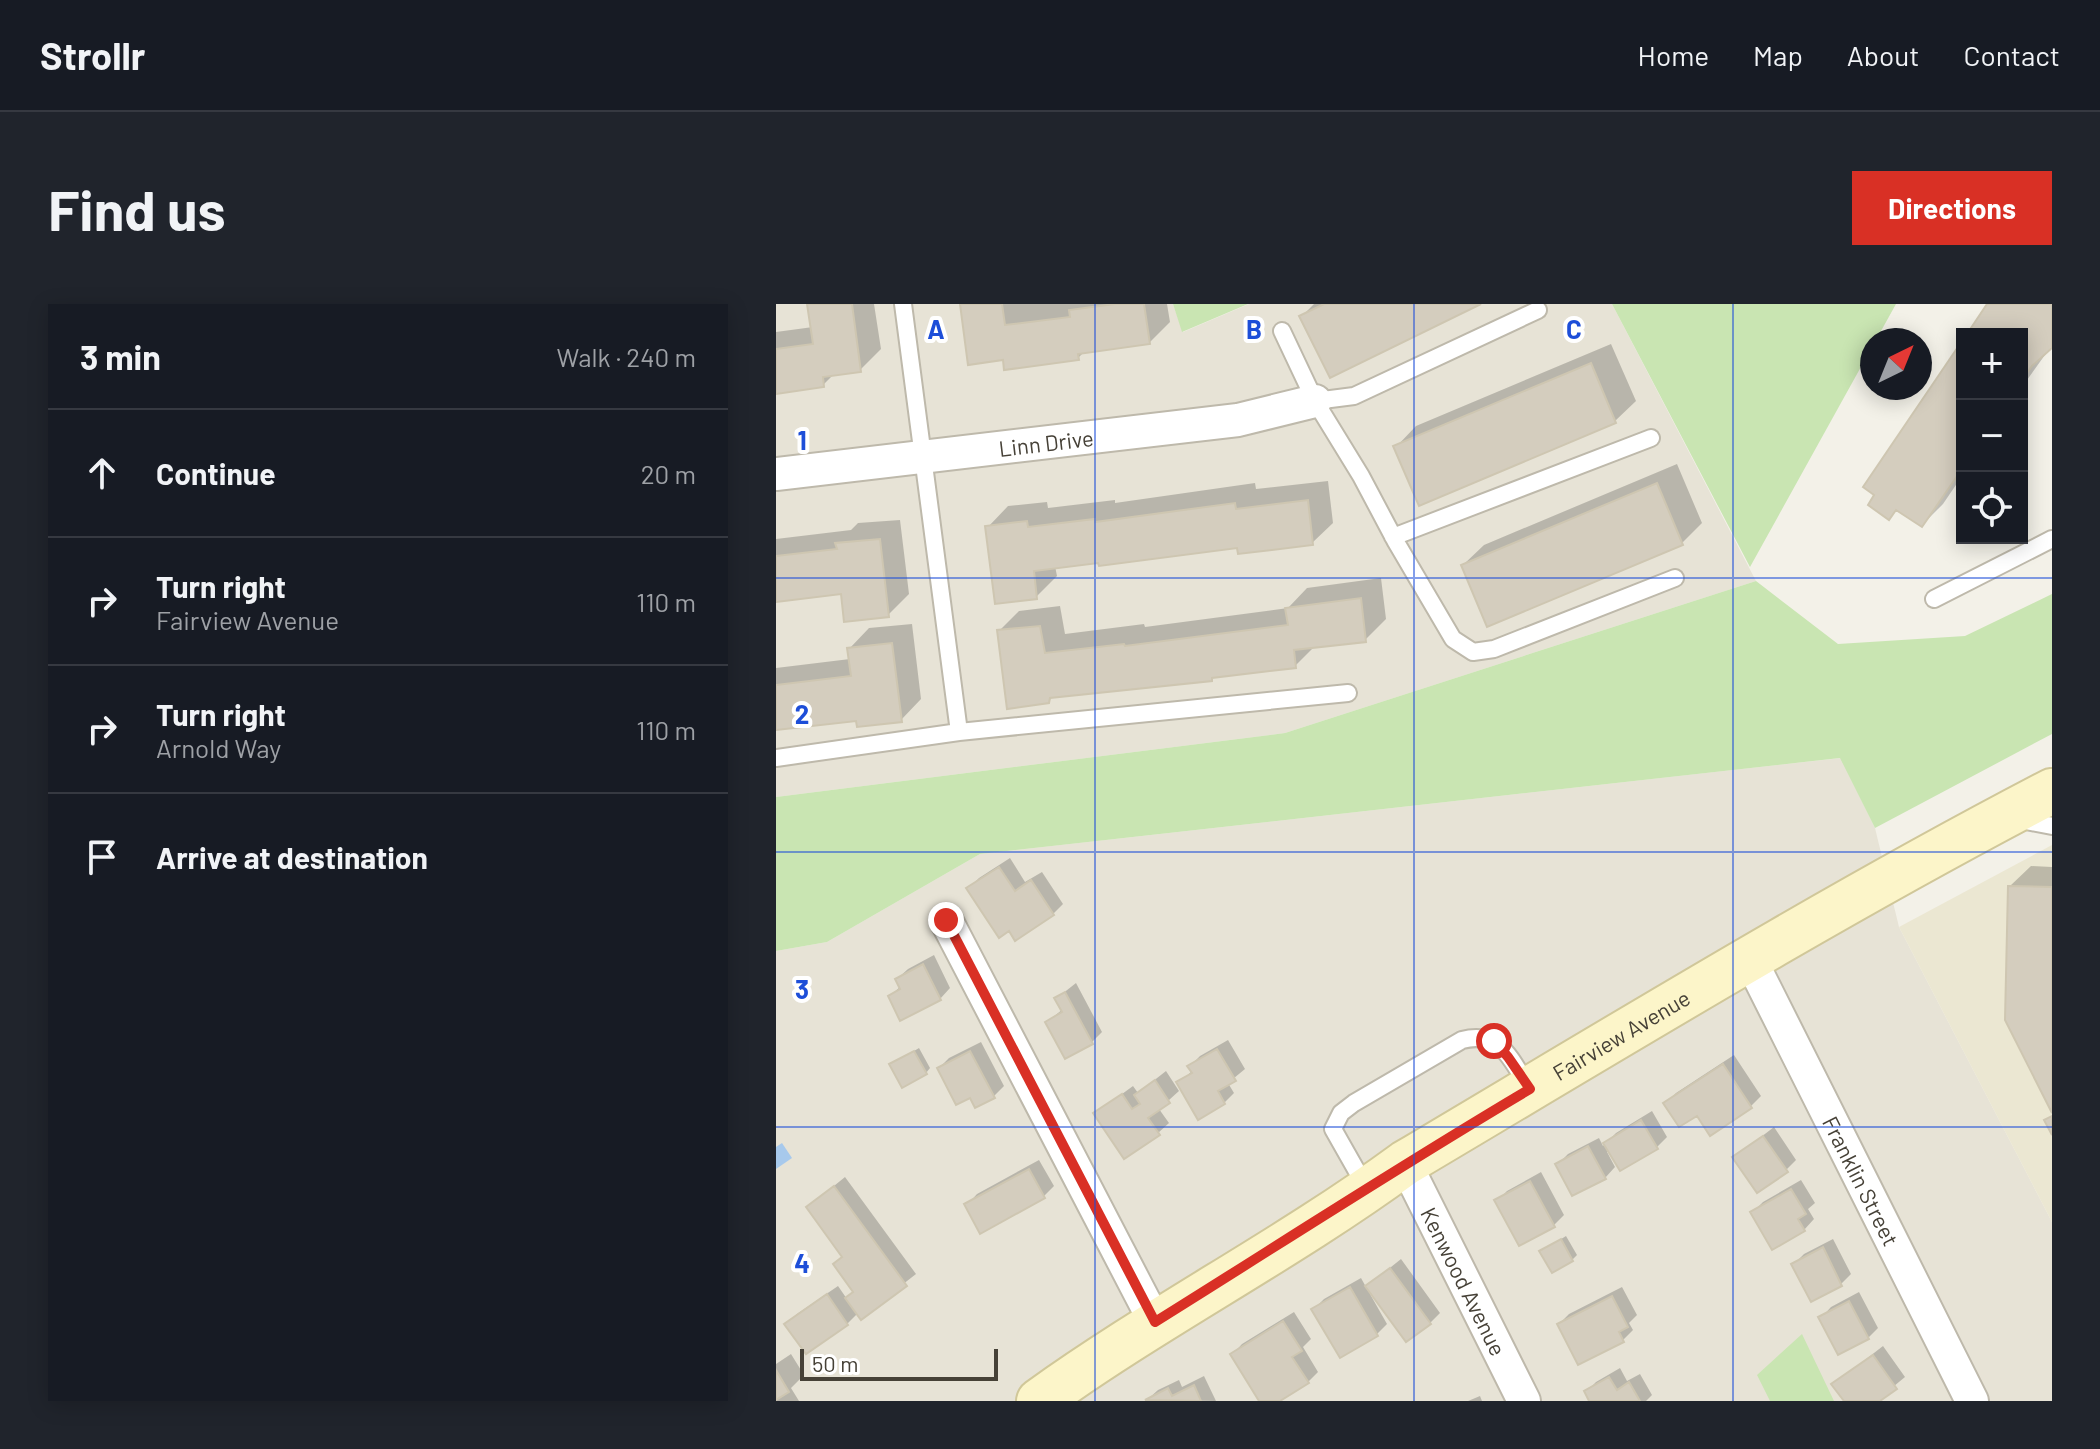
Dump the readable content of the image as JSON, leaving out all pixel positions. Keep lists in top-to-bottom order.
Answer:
{
  "streets": {
    "main road": ["Fairview Avenue"],
    "street": ["Linn Drive", "Franklin Street", "Kenwood Avenue"]
  },
  "crossings": [
    ["Fairview Avenue", "Franklin Street"],
    ["Fairview Avenue", "Kenwood Avenue"]
  ],
  "scale_bar": "50 m",
  "north": "top right",
  "page": {
    "header": "Strollr",
    "nav": [
      "Home",
      "Map",
      "About",
      "Contact"
    ],
    "buttons": "Directions",
    "title": "Find us",
    "heading": ["3 min", "Walk · 240 m"],
    "map_buttons": ["+", "−"],
    "list": [
      ["Continue", "20 m"],
      ["Turn right", "Fairview Avenue", "110 m"],
      ["Turn right", "Arnold Way", "110 m"],
      "Arrive at destination"
    ],
    "scale": "50 m"
  },
  "grid": {
    "columns": ["A", "B", "C"],
    "rows": [
      "1",
      "2",
      "3",
      "4"
    ]
  }
}
